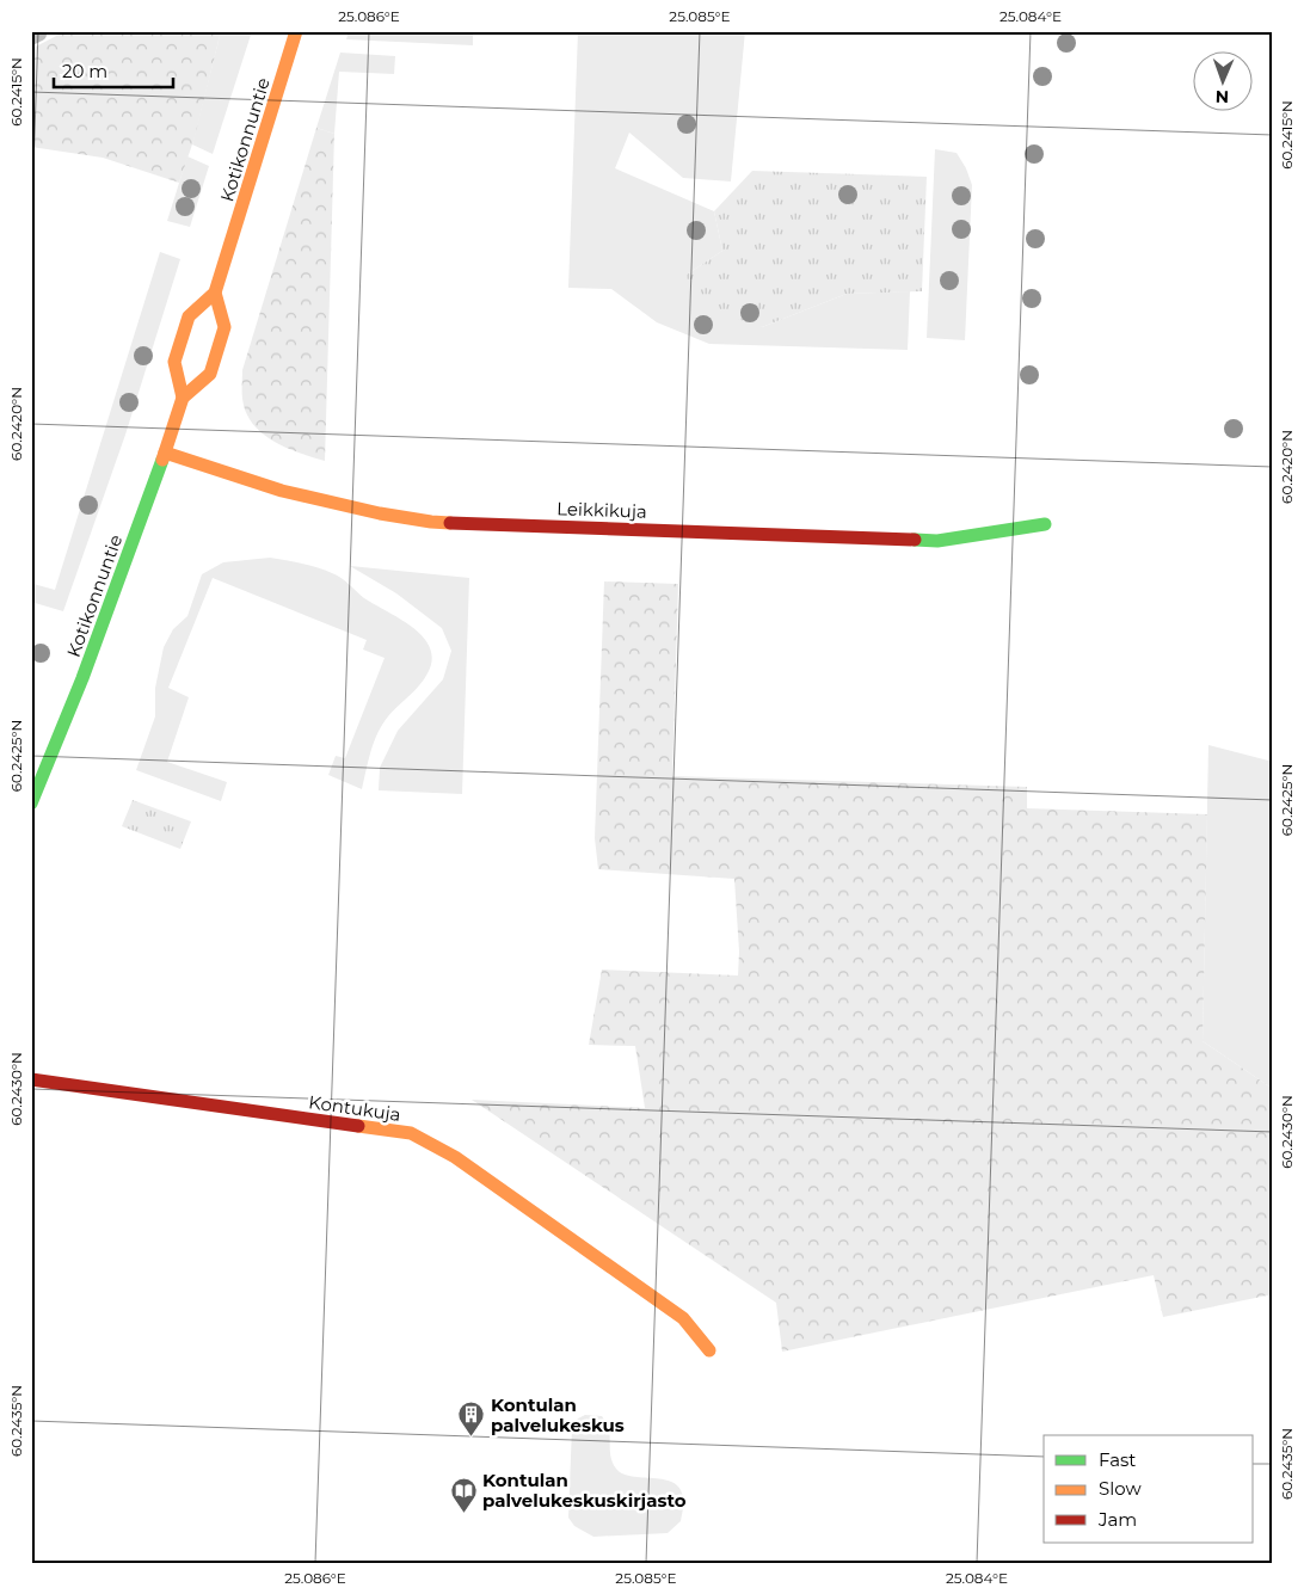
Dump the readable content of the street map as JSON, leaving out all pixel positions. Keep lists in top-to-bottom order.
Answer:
{
  "streets": {
    "street": ["Kotikonnuntie", "Leikkikuja", "Kontukuja"]
  },
  "crossings": [
    ["Kotikonnuntie", "Leikkikuja"]
  ],
  "places": {
    "building": ["Kontulan palvelukeskus"],
    "library": ["Kontulan palvelukeskuskirjasto"]
  },
  "legend": ["Fast", "Slow", "Jam"],
  "scale_bar": "20 m",
  "north": "bottom",
  "coordinates": [
    "25.086°E",
    "25.085°E",
    "25.084°E",
    "60.2415°N",
    "60.2420°N",
    "60.2425°N",
    "60.2430°N",
    "60.2435°N"
  ]
}
